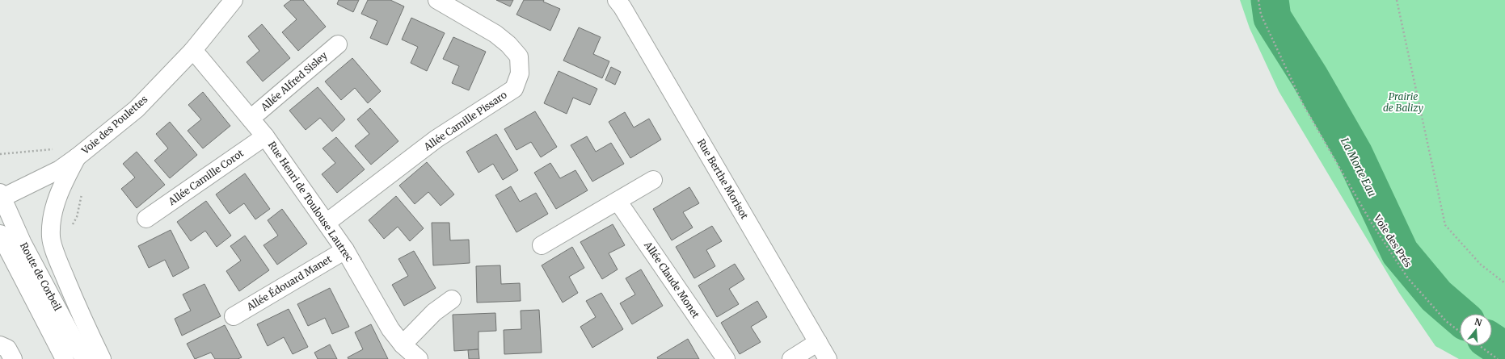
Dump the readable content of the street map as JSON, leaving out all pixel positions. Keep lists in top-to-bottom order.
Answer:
{
  "streets": {
    "street": [
      "Allée Alfred Sisley",
      "Allée Camille Pissaro",
      "Voie des Poulettes",
      "Allée Camille Corot",
      "Rue Berthe Morisot",
      "Rue Henri de Toulouse Lautrec",
      "Route de Corbeil",
      "Allée Claude Monet",
      "Allée Édouard Manet"
    ],
    "path": ["Voie des Prés"]
  },
  "crossings": [
    ["Allée Alfred Sisley", "Rue Henri de Toulouse Lautrec"],
    ["Allée Camille Pissaro", "Rue Henri de Toulouse Lautrec"],
    ["Voie des Poulettes", "Rue Henri de Toulouse Lautrec"],
    ["Voie des Poulettes", "Route de Corbeil"],
    ["Allée Camille Corot", "Rue Henri de Toulouse Lautrec"],
    ["Rue Henri de Toulouse Lautrec", "Allée Édouard Manet"]
  ],
  "water": ["La Morte Eau"],
  "parks": ["Prairie de Balizy"],
  "north": "top"
}
